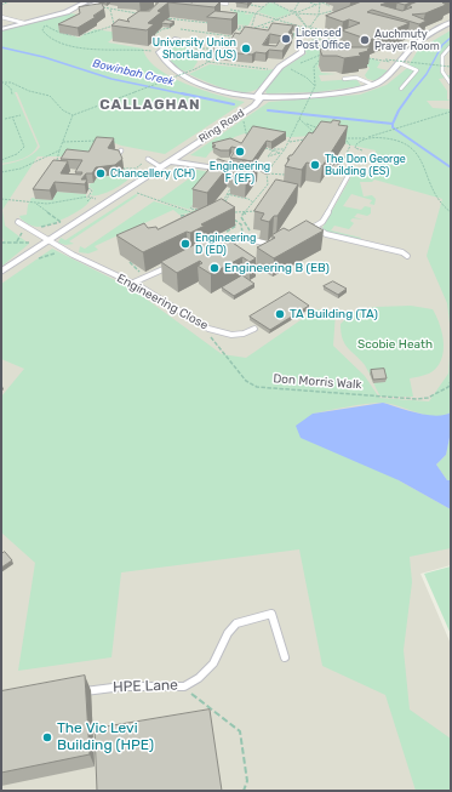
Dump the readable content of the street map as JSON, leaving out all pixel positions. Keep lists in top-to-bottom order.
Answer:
{
  "streets": {
    "street": ["Ring Road"],
    "lane": ["Engineering Close", "HPE Lane"],
    "path": ["Don Morris Walk"]
  },
  "crossings": [
    ["Ring Road", "Engineering Close"],
    ["Engineering Close", "Don Morris Walk"]
  ],
  "districts": ["CALLAGHAN"],
  "water": ["Bowinbah Creek"],
  "parks": ["Scobie Heath"],
  "places": [
    "Licensed Post Office",
    "Auchmuty Prayer Room",
    "University Union Shortland (US)",
    "Engineering F (EF)",
    "The Don George Building (ES)",
    "Chancellery (CH)",
    "Engineering D (ED)",
    "Engineering B (EB)",
    "TA Building (TA)",
    "The Vic Levi Building (HPE)"
  ]
}
